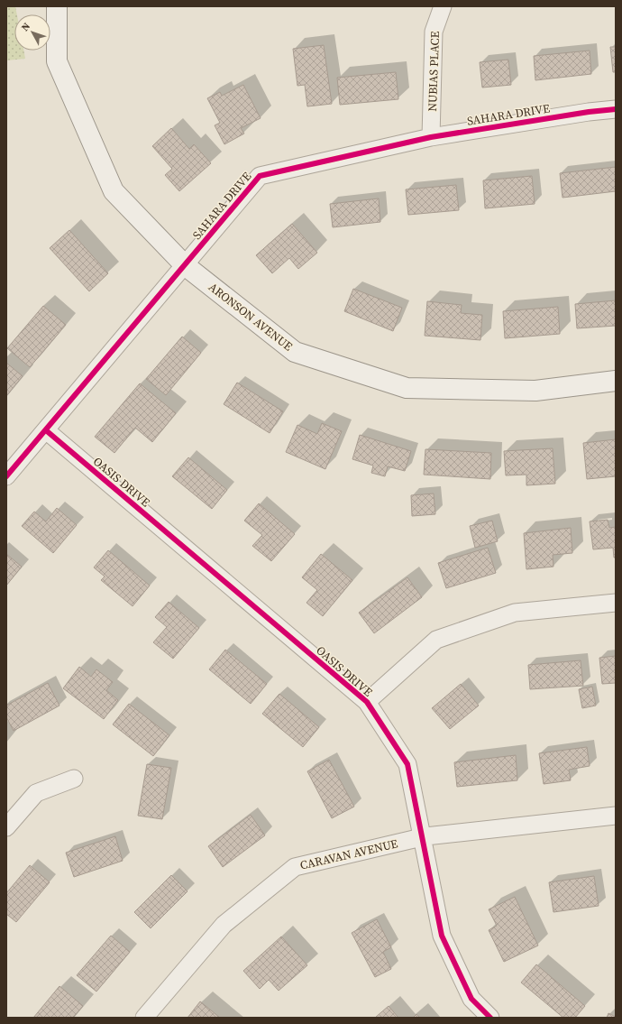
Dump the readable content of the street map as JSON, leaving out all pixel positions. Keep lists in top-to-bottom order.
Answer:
{
  "streets": {
    "main road": ["ARONSON AVENUE"],
    "street": [
      "NUBIAS PLACE",
      "SAHARA DRIVE",
      "OASIS DRIVE",
      "CARAVAN AVENUE"
    ]
  },
  "crossings": [
    ["NUBIAS PLACE", "SAHARA DRIVE"],
    ["SAHARA DRIVE", "ARONSON AVENUE"],
    ["SAHARA DRIVE", "OASIS DRIVE"],
    ["OASIS DRIVE", "CARAVAN AVENUE"]
  ],
  "north": "top left"
}
